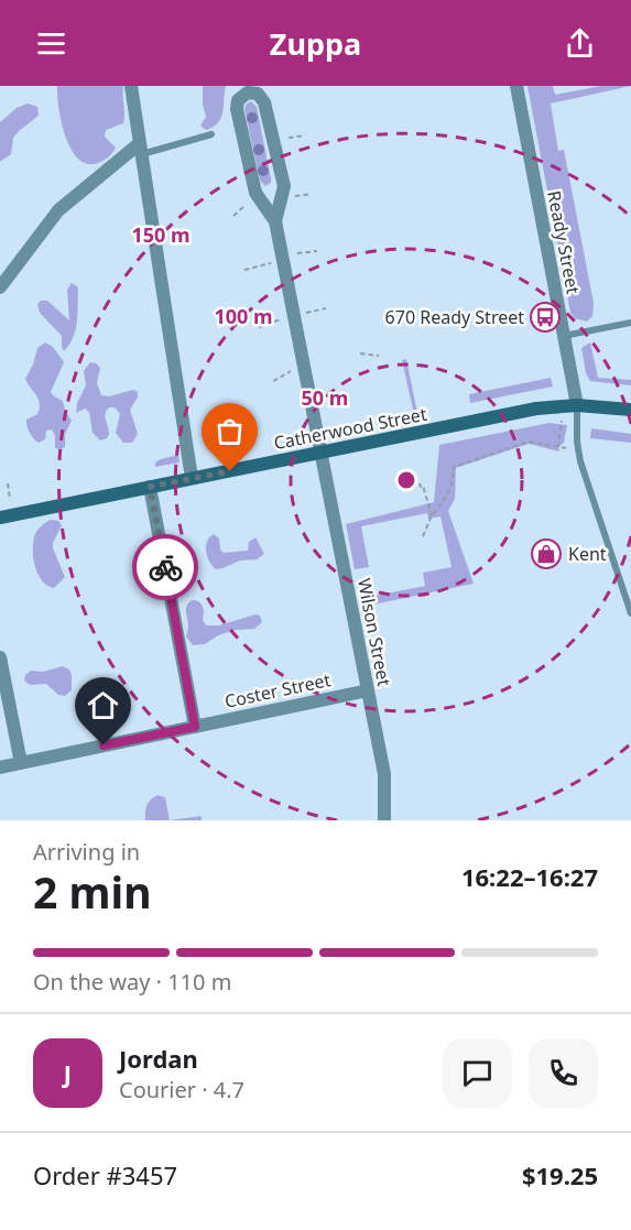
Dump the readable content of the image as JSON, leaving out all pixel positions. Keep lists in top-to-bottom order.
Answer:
{
  "streets": {
    "main road": ["Catherwood Street"],
    "street": ["Ready Street", "Wilson Street", "Coster Street"]
  },
  "crossings": [
    ["Ready Street", "Catherwood Street"],
    ["Catherwood Street", "Wilson Street"],
    ["Wilson Street", "Coster Street"]
  ],
  "places": {
    "bus stop": ["670 Ready Street"],
    "shop": ["Kent"]
  },
  "page": {
    "header": "Zuppa",
    "heading": ["2 min", "Arriving in", "16:22–16:27"],
    "panel": [
      "Jordan",
      "Courier · 4.7",
      "Order #3457",
      "$19.25"
    ],
    "bar": "On the way · 110 m",
    "round": "J"
  },
  "rings": ["150 m", "100 m", "50 m"]
}
